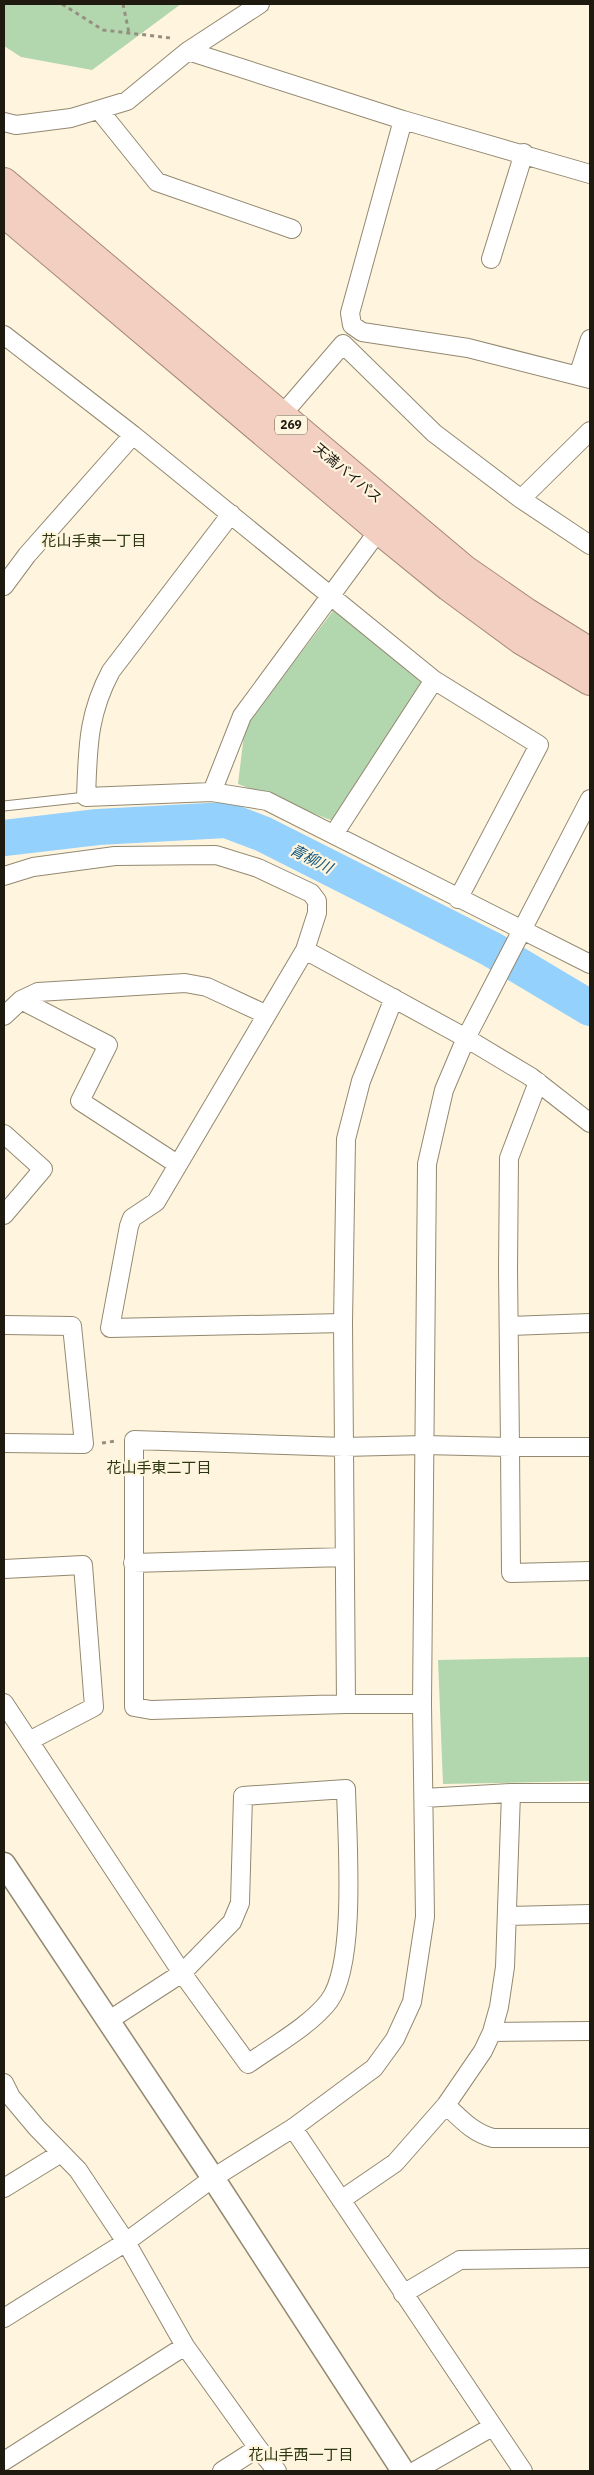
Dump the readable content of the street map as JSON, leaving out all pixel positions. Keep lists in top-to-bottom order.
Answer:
{
  "streets": {
    "highway": ["269", "天満バイパス"]
  },
  "districts": ["花山手東一丁目", "花山手東二丁目", "花山手西一丁目"],
  "water": ["青柳川"]
}
